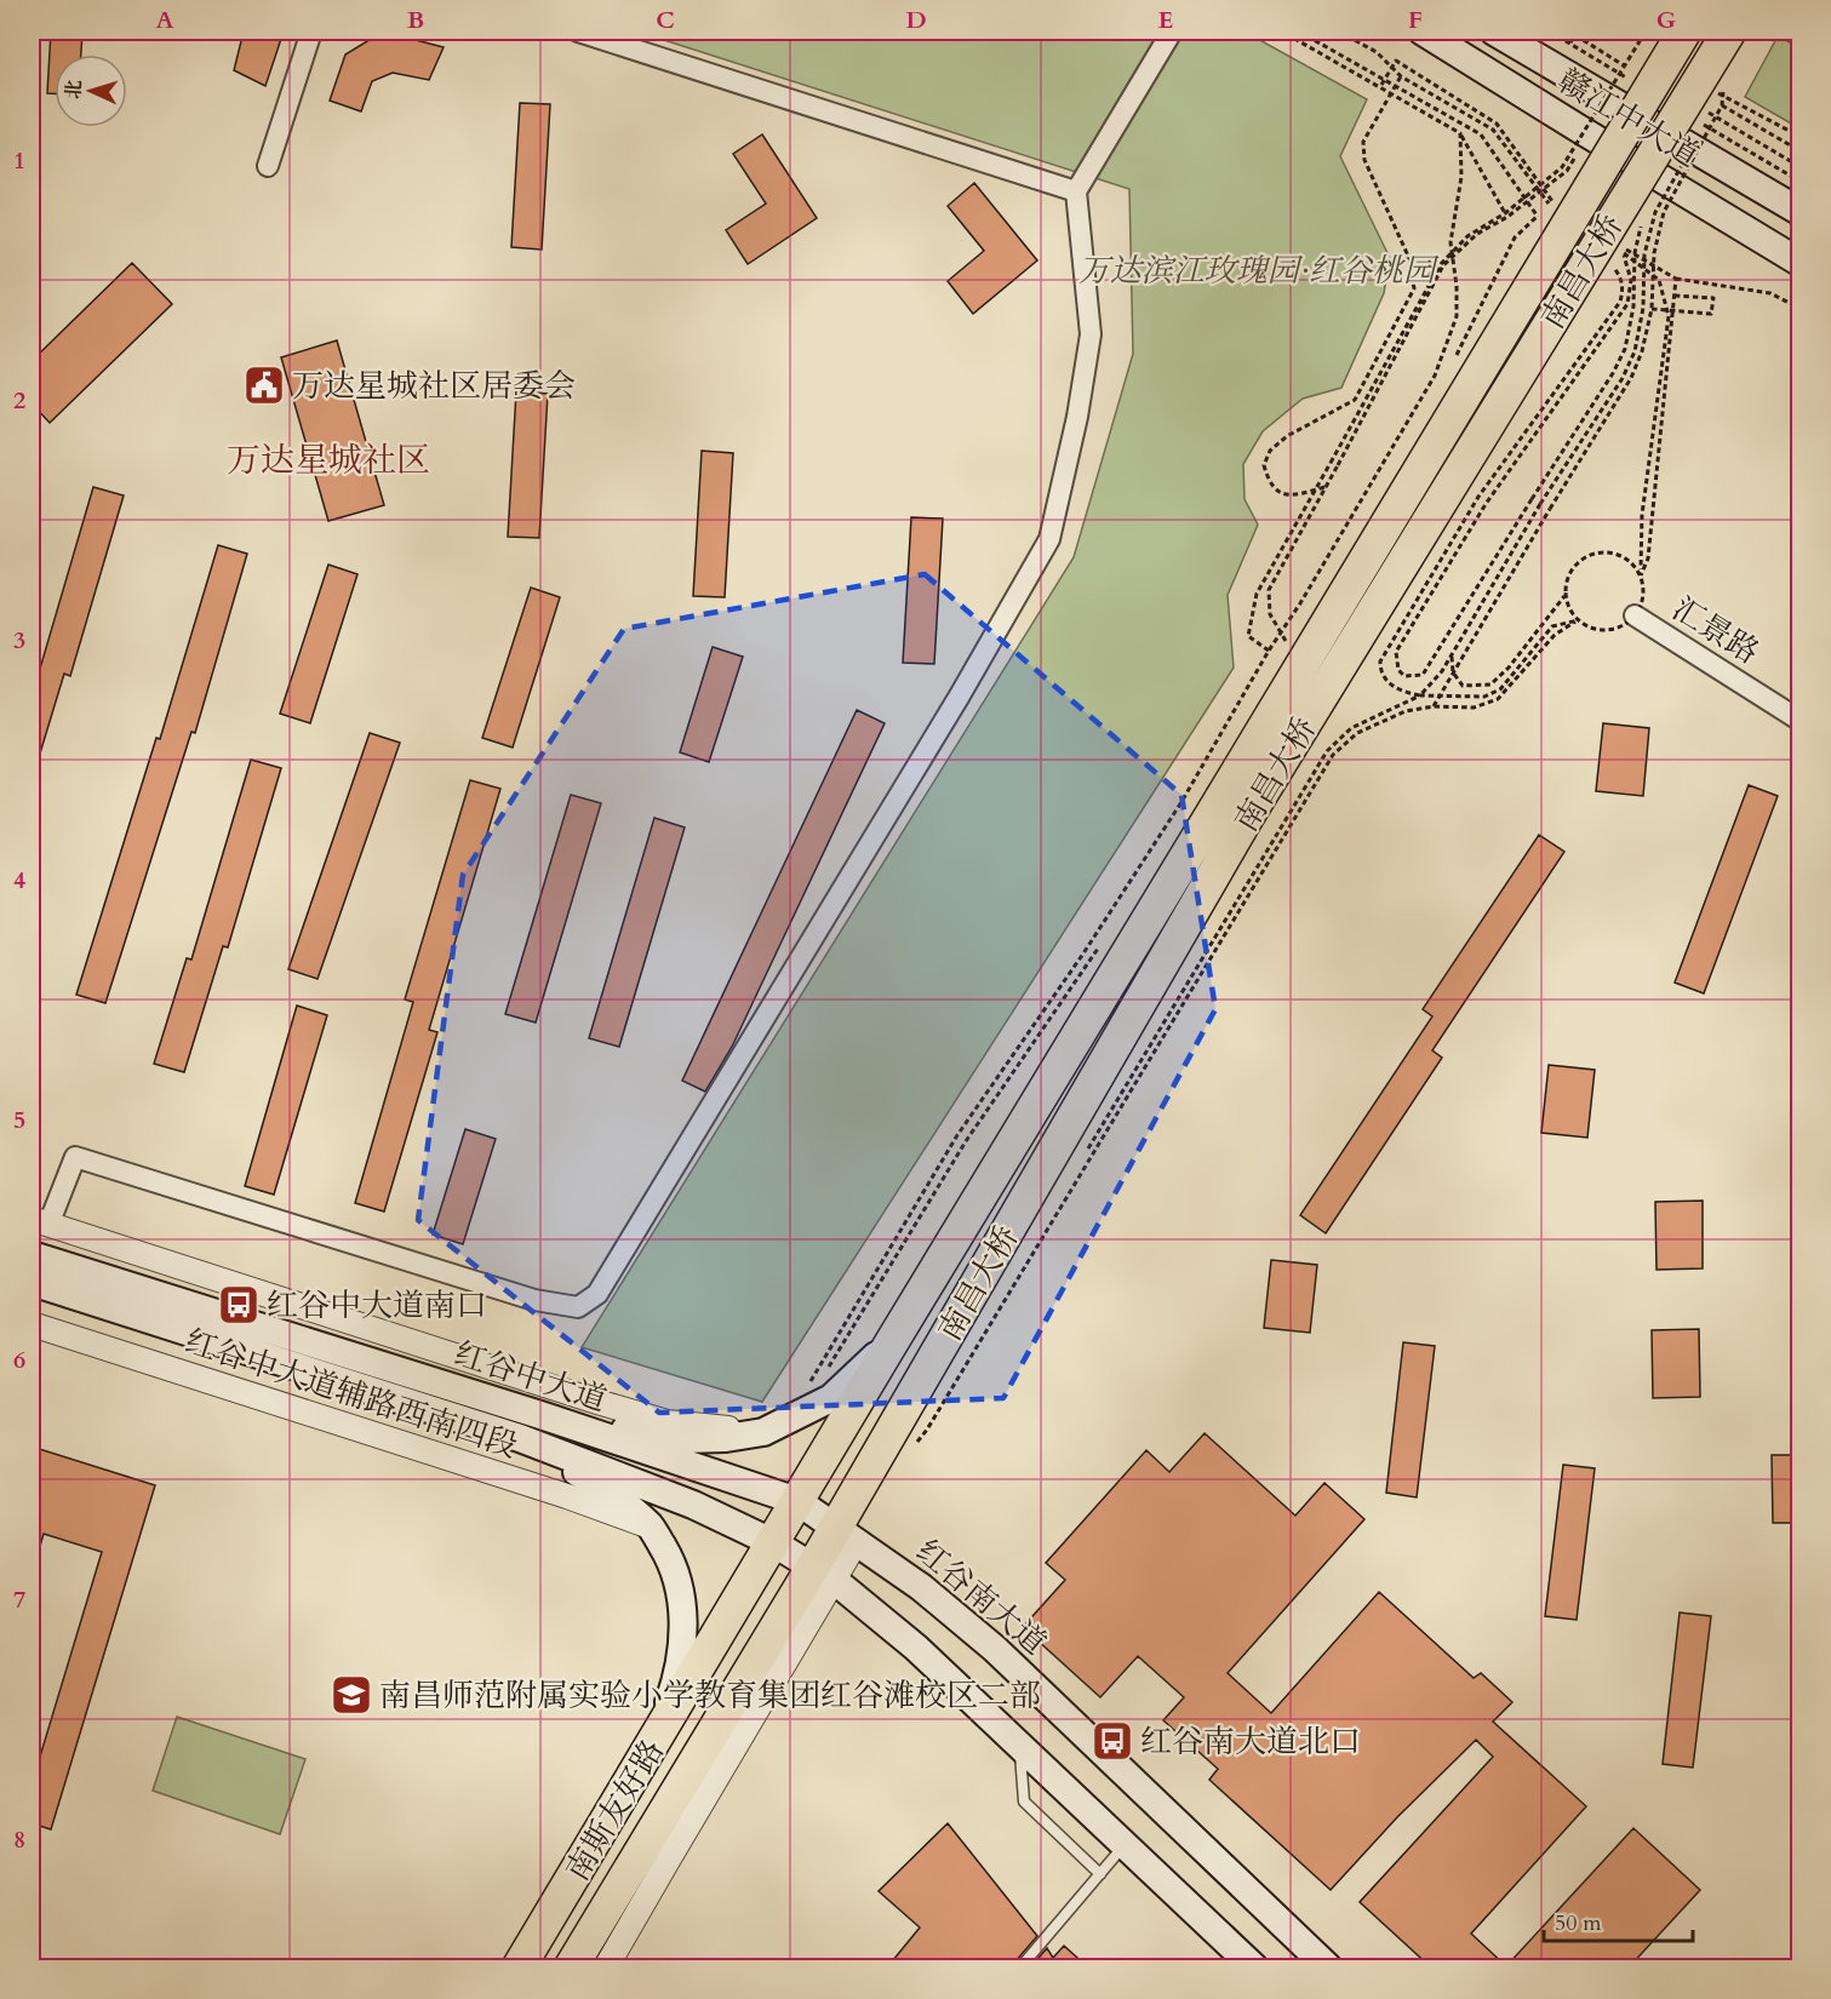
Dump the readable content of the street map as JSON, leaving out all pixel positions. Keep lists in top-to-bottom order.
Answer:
{
  "streets": {
    "highway": ["南昌大桥", "南斯友好路"],
    "main road": ["赣江中大道", "红谷中大道", "红谷南大道"],
    "street": ["汇景路", "红谷中大道辅路西南四段"]
  },
  "crossings": [
    ["南昌大桥", "红谷中大道"],
    ["南昌大桥", "红谷南大道"],
    ["南昌大桥", "南斯友好路"],
    ["红谷中大道", "红谷南大道"],
    ["红谷中大道", "南斯友好路"],
    ["红谷南大道", "南斯友好路"]
  ],
  "districts": ["万达星城社区"],
  "parks": ["万达滨江玫瑰园·红谷桃园"],
  "places": {
    "public building": ["万达星城社区居委会"],
    "bus stop": ["红谷中大道南口", "红谷南大道北口"],
    "school or university": ["南昌师范附属实验小学教育集团红谷滩校区二部"]
  },
  "scale_bar": "50 m",
  "north": "left",
  "grid": {
    "columns": [
      "A",
      "B",
      "C",
      "D",
      "E",
      "F",
      "G"
    ],
    "rows": [
      "1",
      "2",
      "3",
      "4",
      "5",
      "6",
      "7",
      "8"
    ]
  }
}
